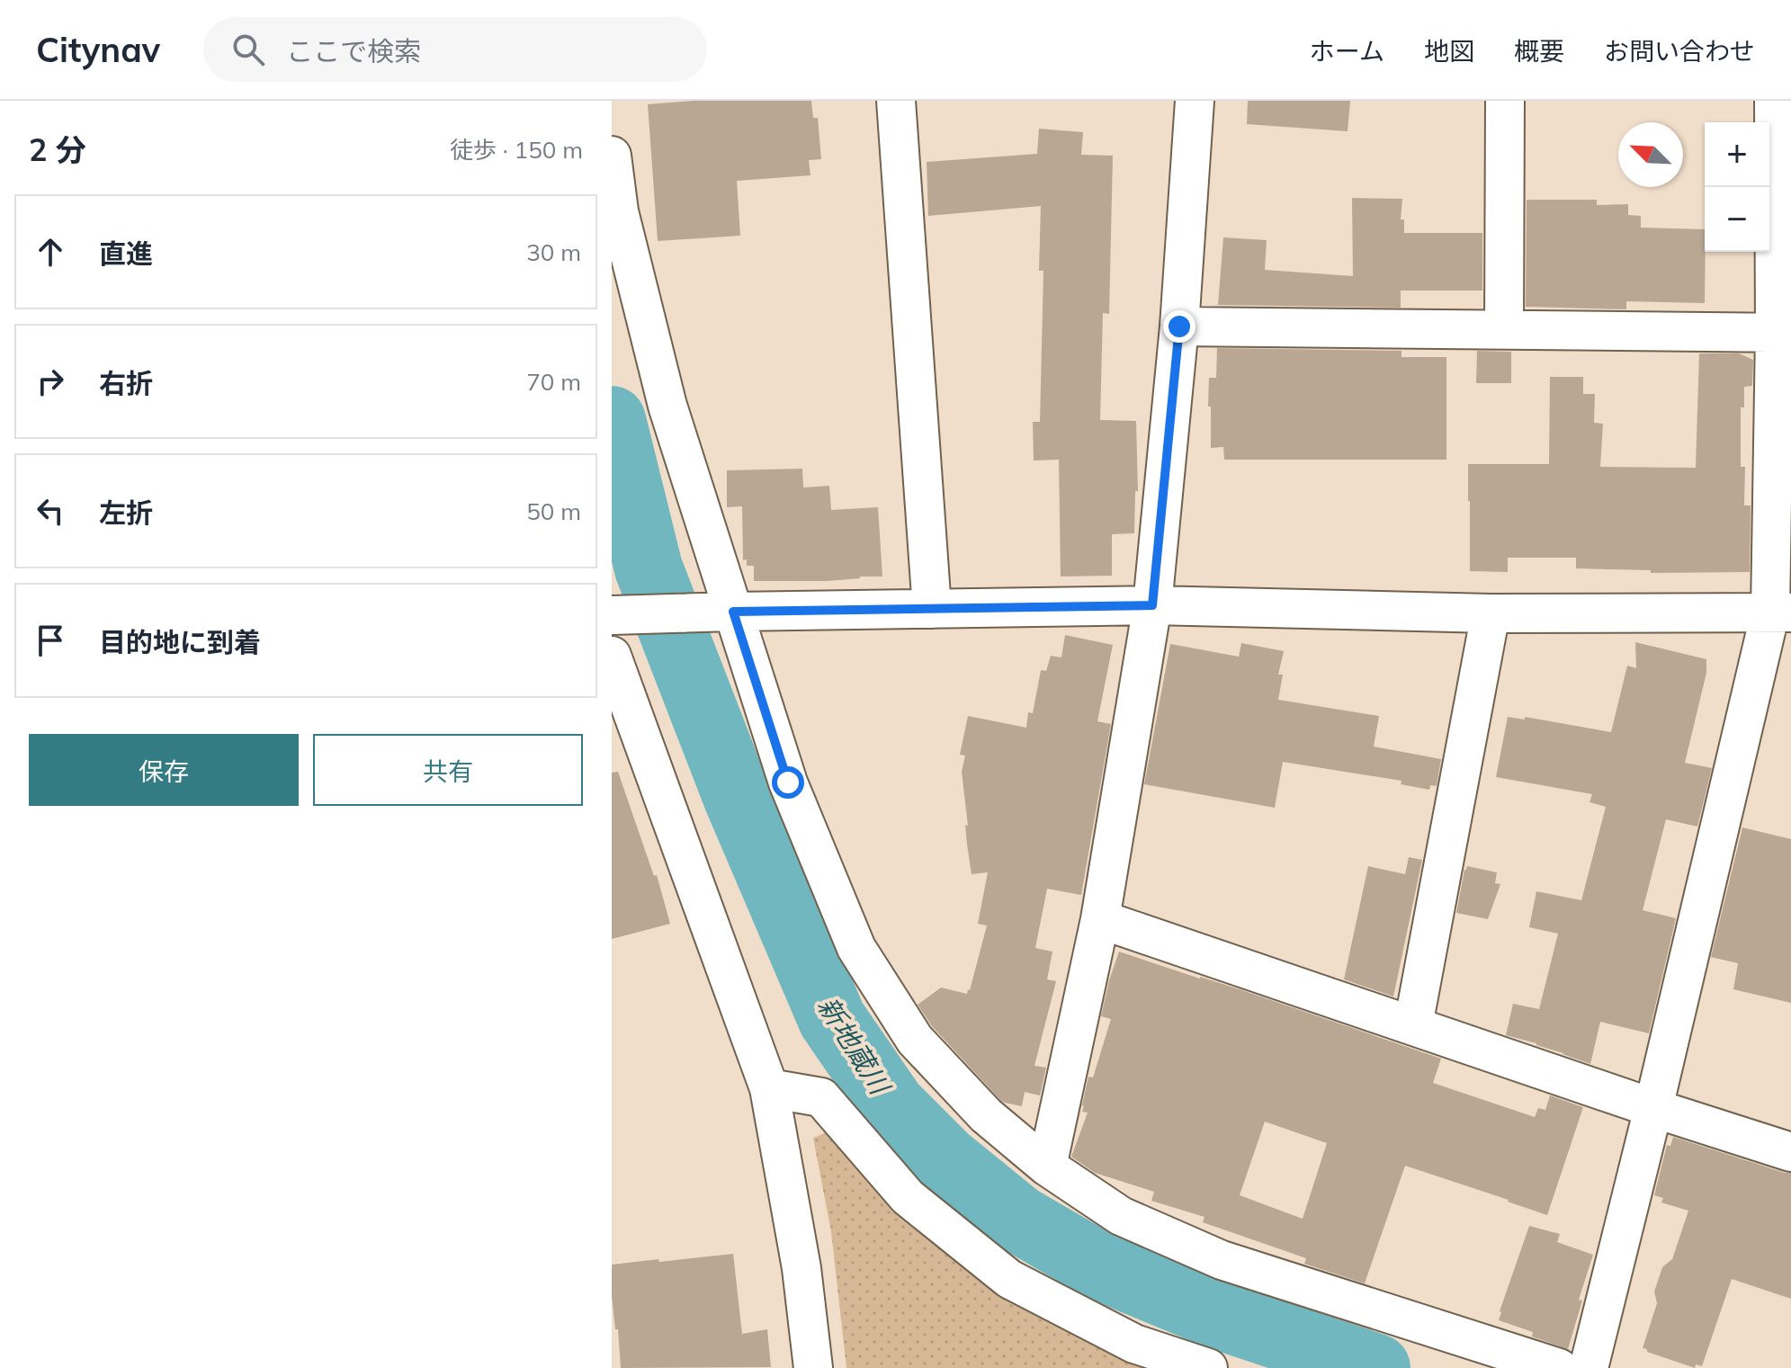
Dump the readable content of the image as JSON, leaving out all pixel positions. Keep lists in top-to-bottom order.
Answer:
{
  "water": ["新地蔵川"],
  "north": "top left",
  "page": {
    "header": "Citynav",
    "search": "ここで検索",
    "nav": [
      "ホーム",
      "地図",
      "概要",
      "お問い合わせ"
    ],
    "heading": ["2 分", "徒歩 · 150 m"],
    "map_buttons": ["+", "−"],
    "list": [
      ["直進", "30 m"],
      ["右折", "70 m"],
      ["左折", "50 m"],
      "目的地に到着"
    ],
    "buttons": ["保存", "共有"]
  }
}
